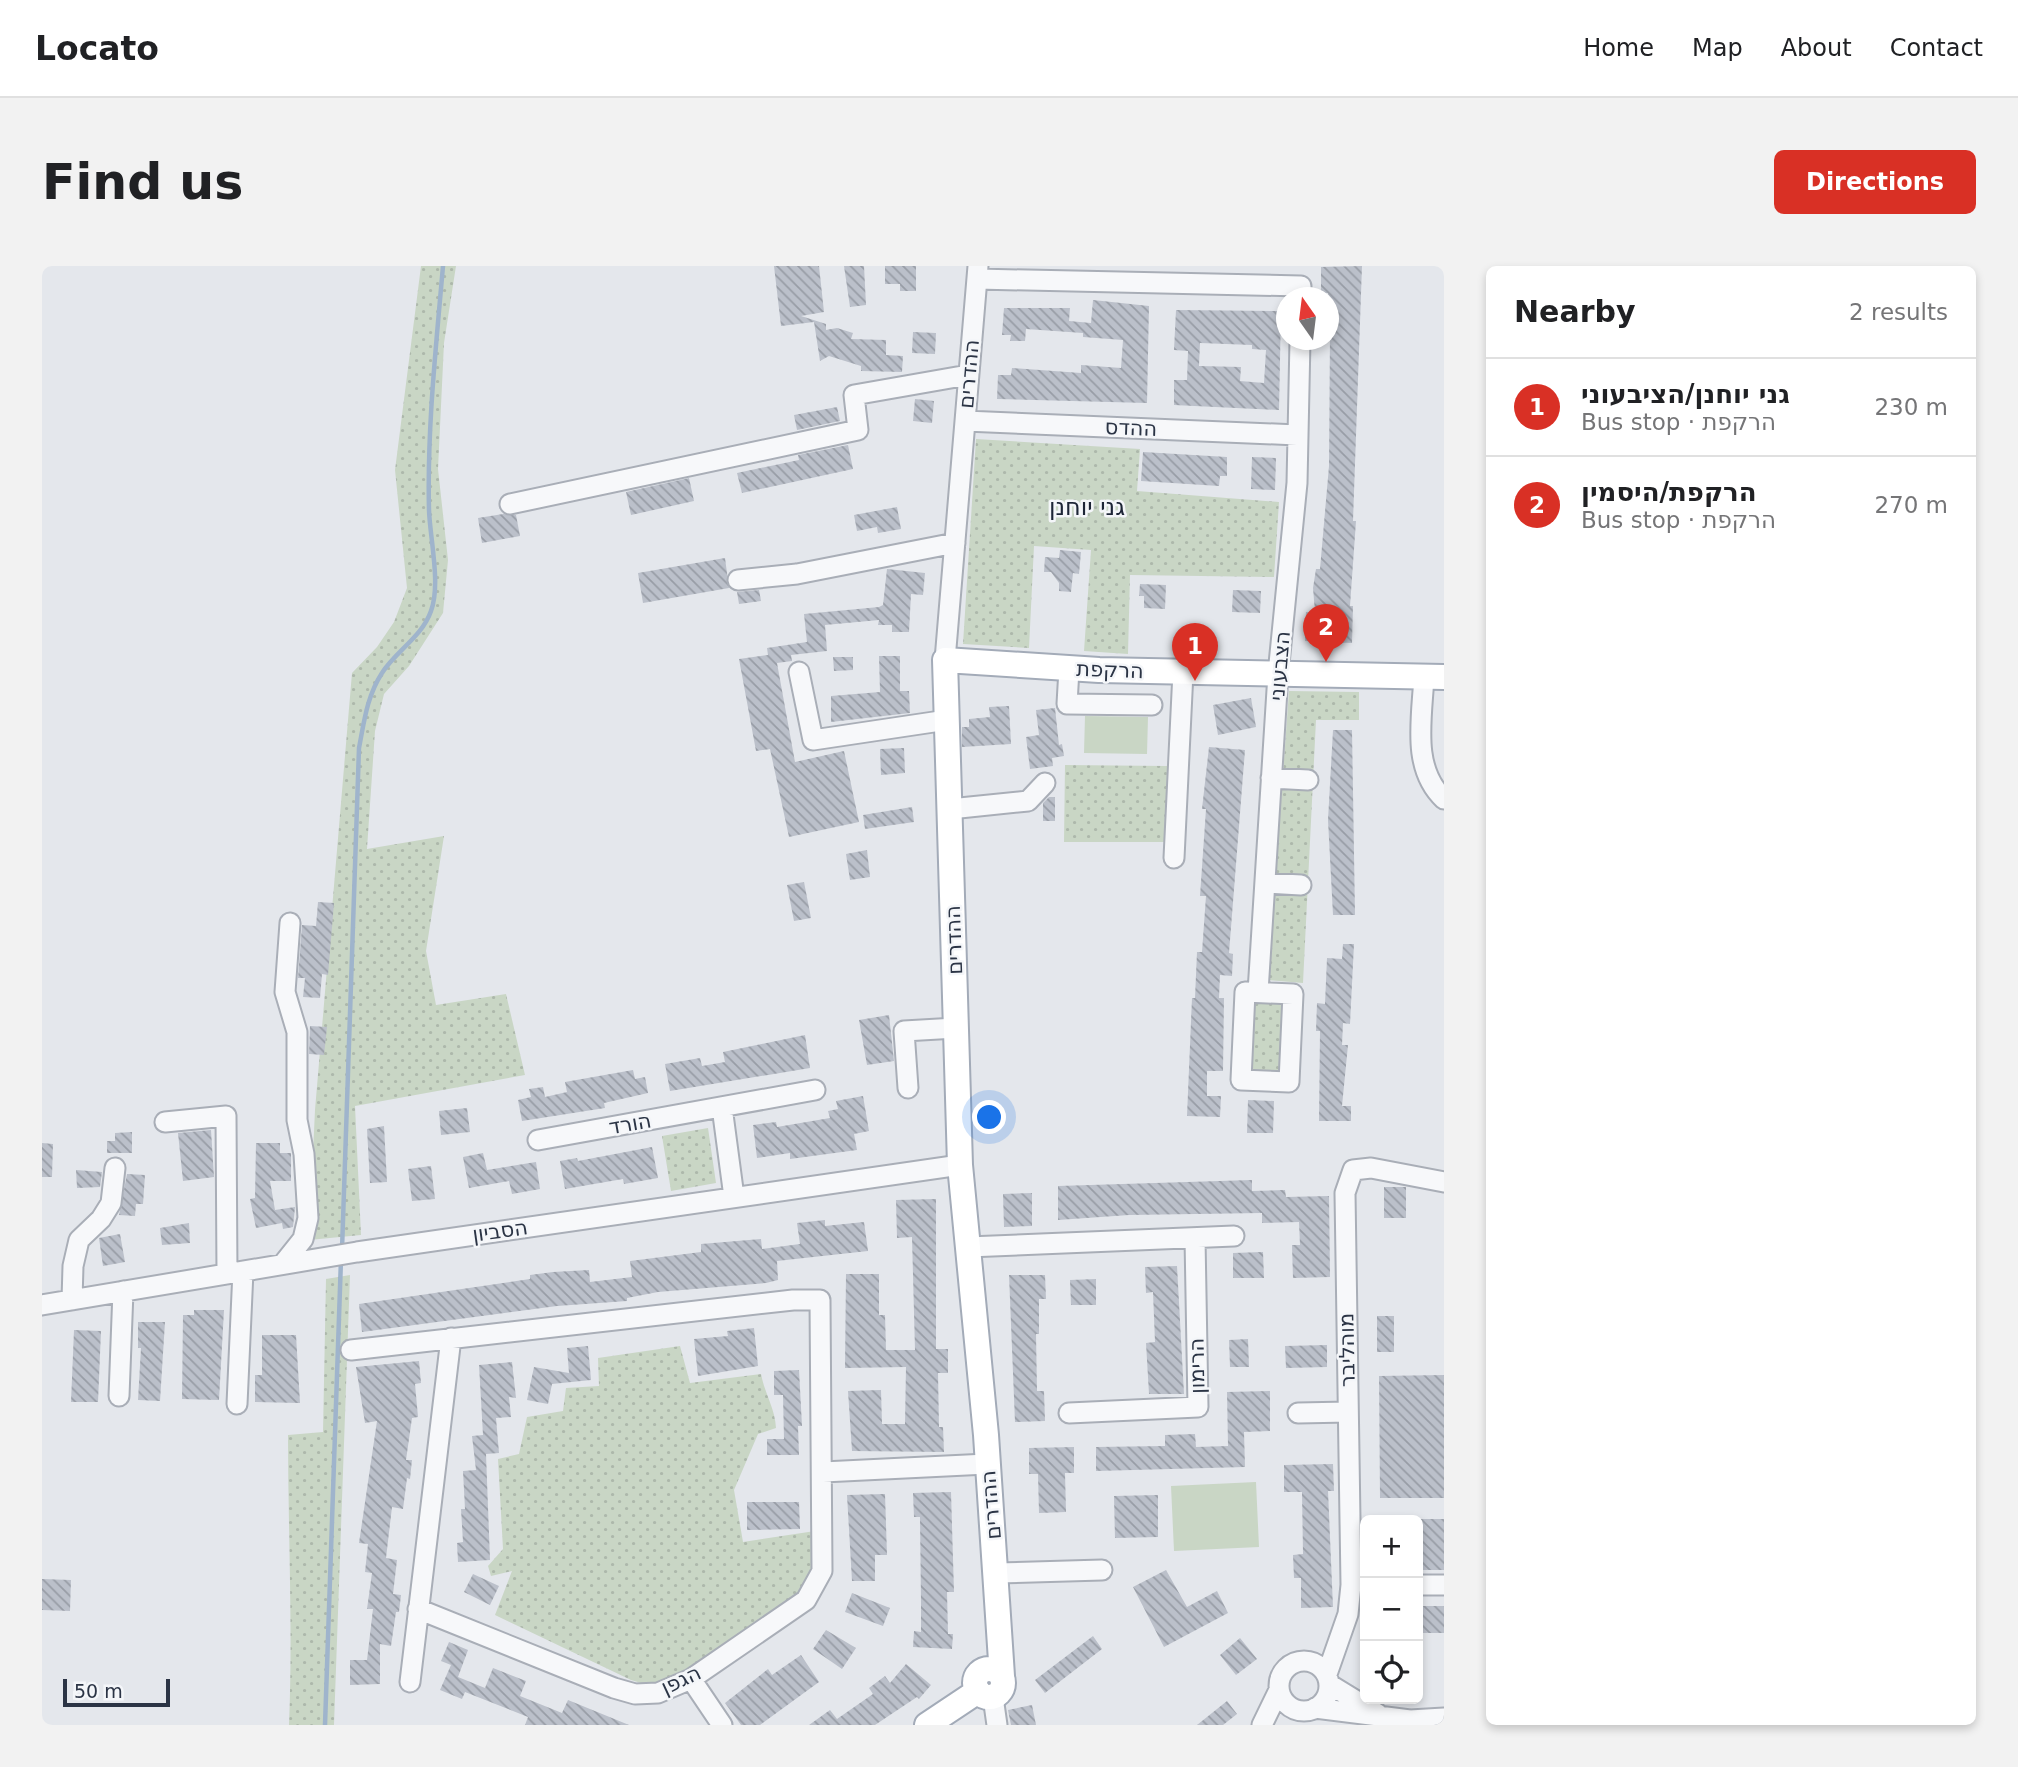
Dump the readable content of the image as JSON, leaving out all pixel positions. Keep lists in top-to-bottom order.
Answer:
{
  "streets": {
    "main road": ["ההדרים", "הרקפת"],
    "street": [
      "ההדס",
      "הצבעוני",
      "הורד",
      "הסביון",
      "מוהליבר",
      "הרימון",
      "הגפן"
    ]
  },
  "crossings": [
    ["ההדרים", "ההדס"],
    ["ההדרים", "הרקפת"],
    ["ההדרים", "הסביון"],
    ["ההדס", "הצבעוני"],
    ["הצבעוני", "הרקפת"]
  ],
  "districts": ["גני יוחנן"],
  "scale_bar": "50 m",
  "north": "top",
  "page": {
    "header": "Locato",
    "nav": [
      "Home",
      "Map",
      "About",
      "Contact"
    ],
    "buttons": "Directions",
    "title": "Find us",
    "heading": ["Nearby", "2 results"],
    "list": [
      {
        "mark": "1",
        "name": "גני יוחנן/הציבעוני",
        "note": "Bus stop · הרקפת",
        "value": "230 m"
      },
      {
        "mark": "2",
        "name": "הרקפת/היסמין",
        "note": "Bus stop · הרקפת",
        "value": "270 m"
      }
    ],
    "pins": ["2", "1"],
    "map_buttons": ["+", "−"],
    "scale": "50 m"
  }
}
